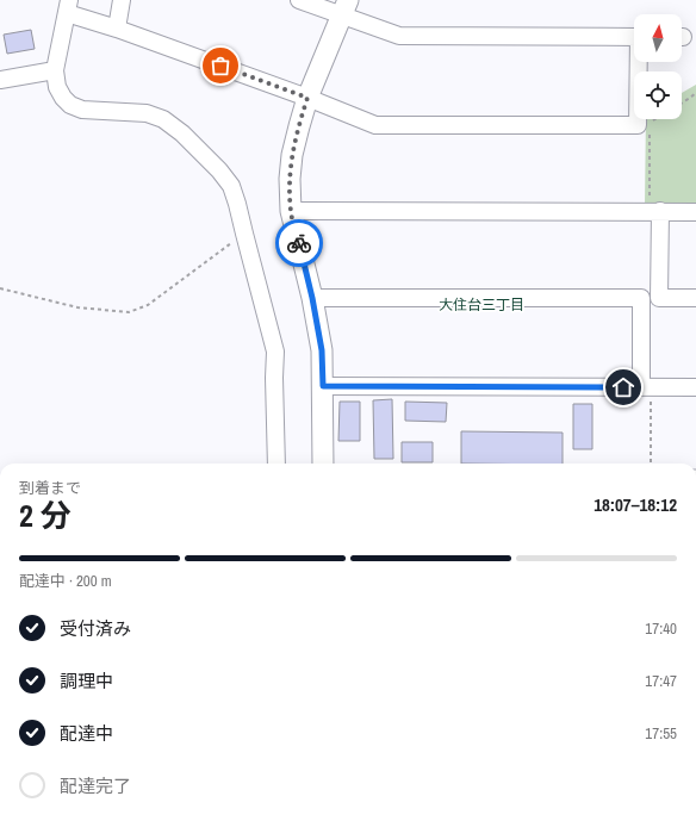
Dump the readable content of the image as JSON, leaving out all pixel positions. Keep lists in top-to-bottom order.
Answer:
{
  "districts": ["大住台三丁目"],
  "north": "top",
  "page": {
    "heading": ["2 分", "到着まで", "18:07–18:12"],
    "bar": "配達中 · 200 m",
    "list": [
      ["受付済み", "17:40"],
      ["調理中", "17:47"],
      ["配達中", "17:55"],
      "配達完了"
    ]
  }
}
